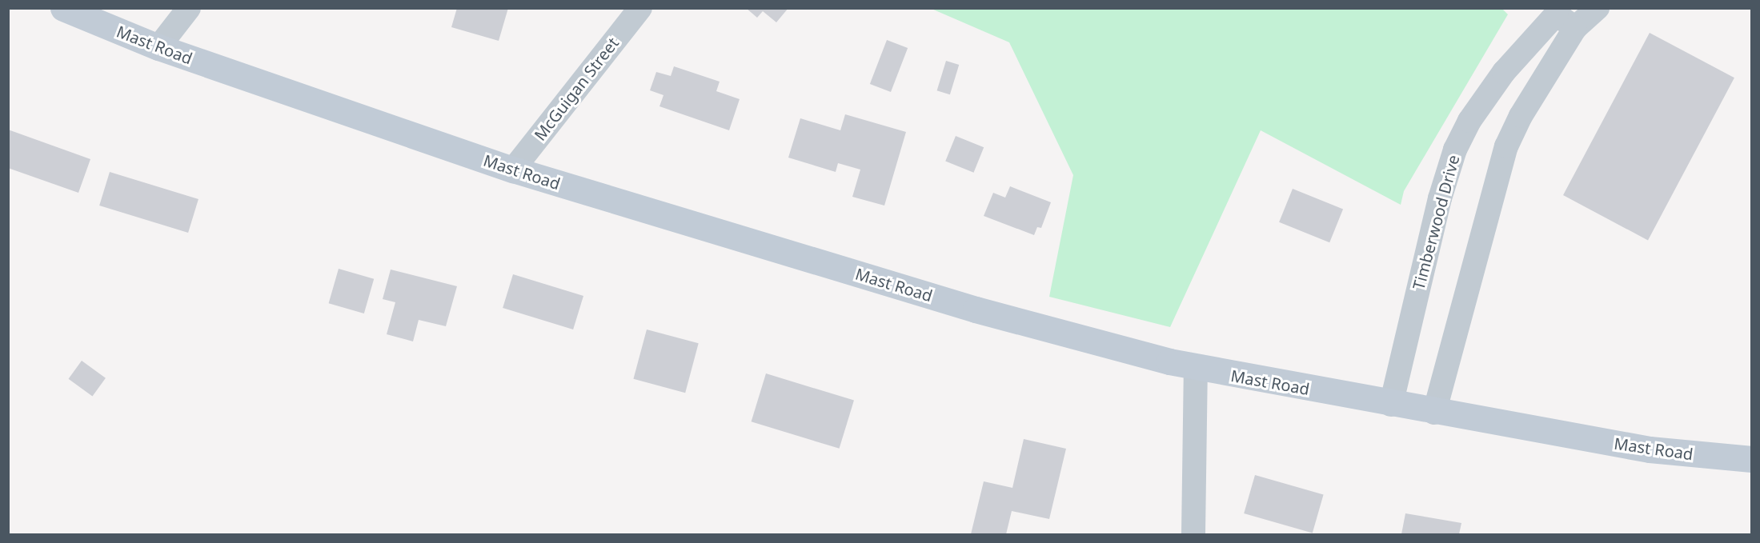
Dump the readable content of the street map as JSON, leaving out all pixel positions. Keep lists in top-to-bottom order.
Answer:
{
  "streets": {
    "main road": ["Mast Road"],
    "street": ["McGuigan Street", "Timberwood Drive"]
  },
  "crossings": [
    ["Mast Road", "McGuigan Street"],
    ["Mast Road", "Timberwood Drive"]
  ]
}
